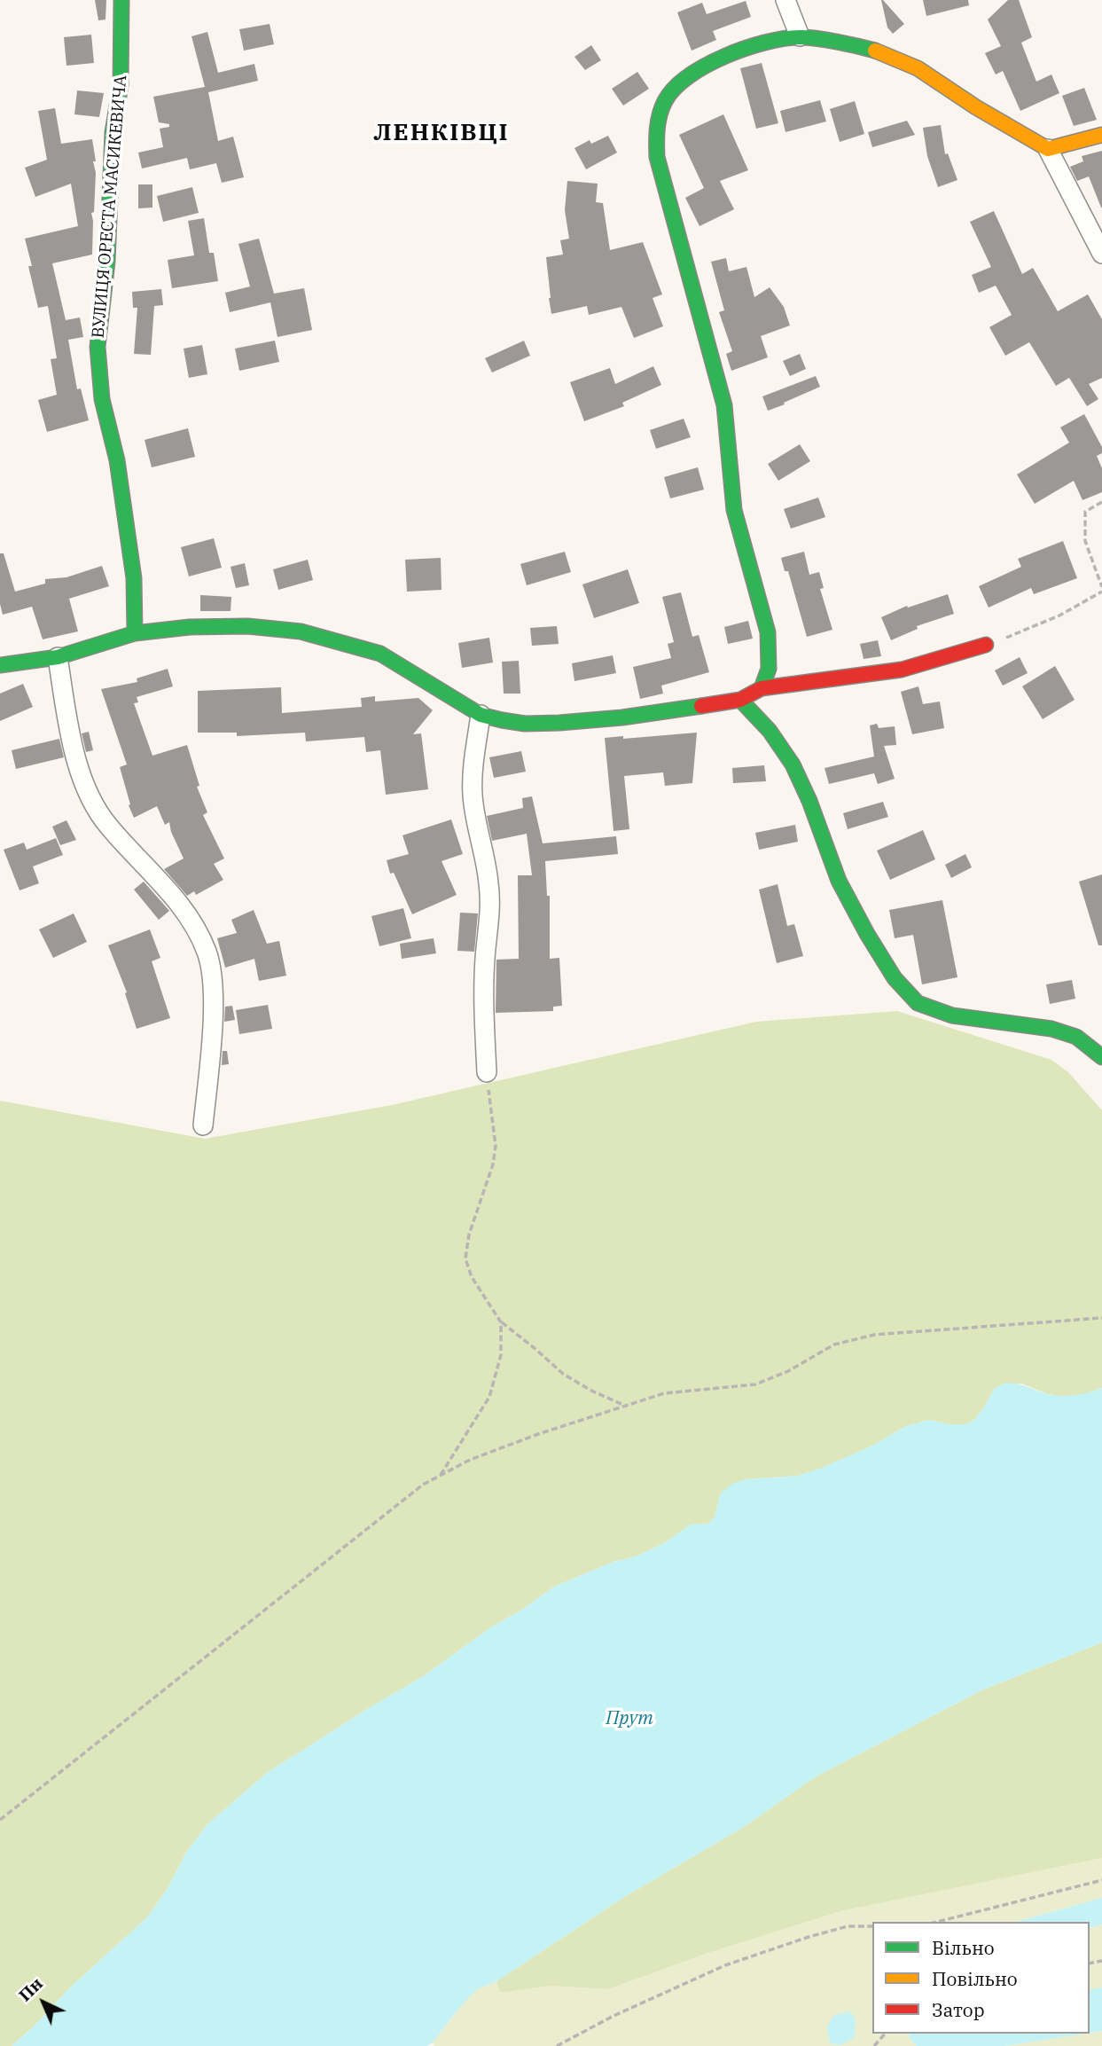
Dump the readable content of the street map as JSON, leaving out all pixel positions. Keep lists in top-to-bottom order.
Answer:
{
  "streets": {
    "street": ["ВУЛИЦЯ ОРЕСТА МАСИКЕВИЧА"]
  },
  "districts": ["ЛЕНКІВЦІ"],
  "water": ["Прут"],
  "legend": ["Вільно", "Повільно", "Затор"],
  "north": "top left"
}
